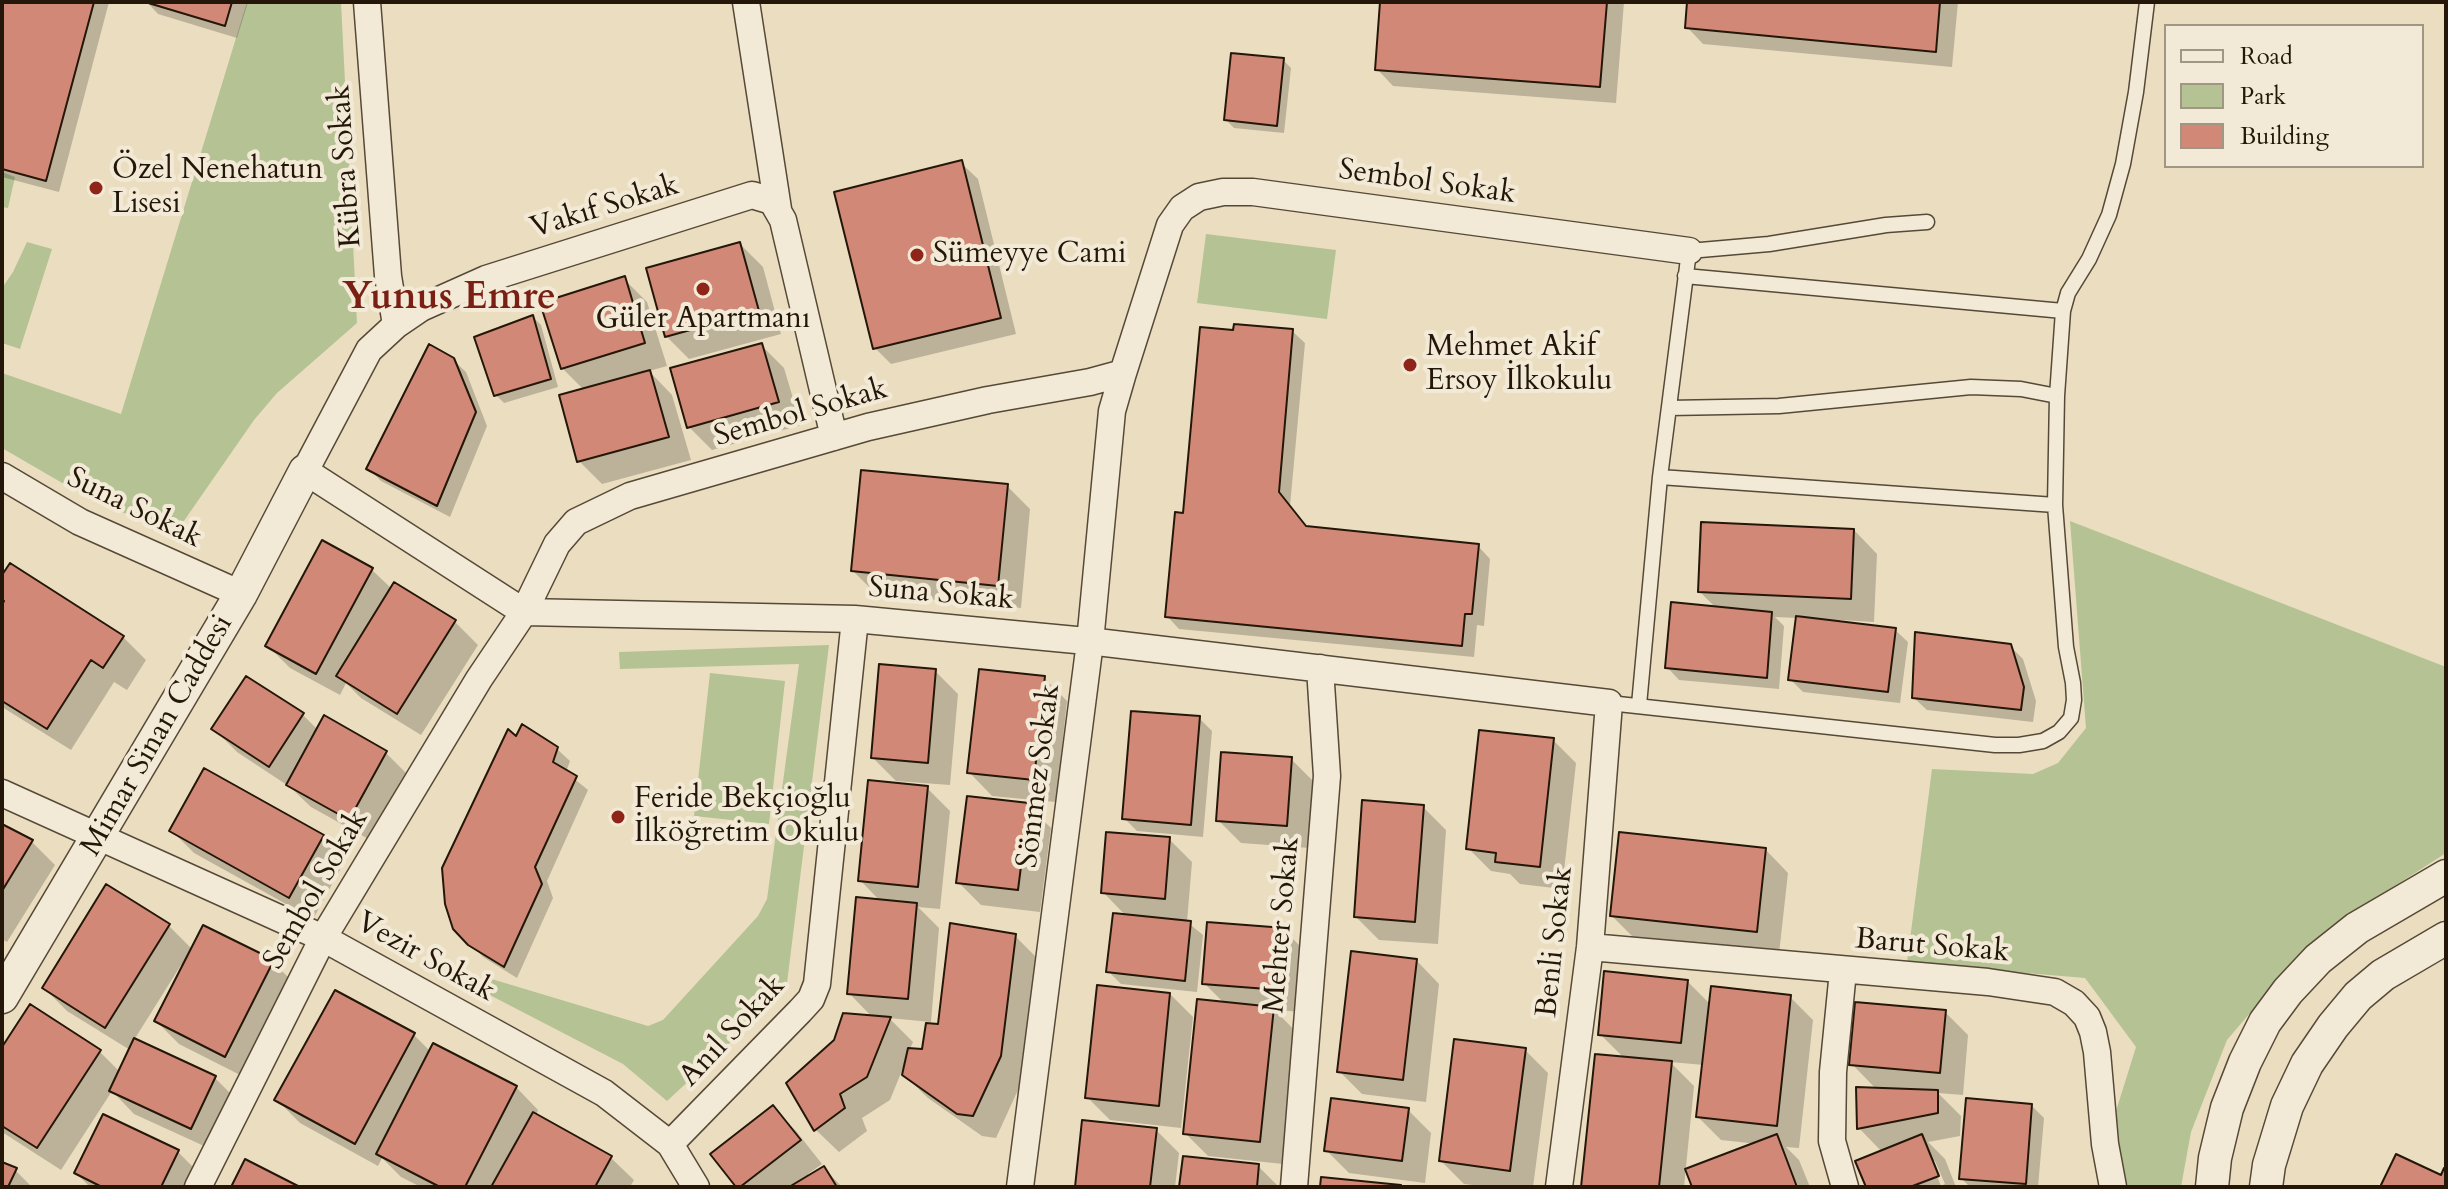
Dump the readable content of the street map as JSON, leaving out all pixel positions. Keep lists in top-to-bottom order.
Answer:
{
  "streets": {
    "street": [
      "Kübra Sokak",
      "Sembol Sokak",
      "Vakıf Sokak",
      "Suna Sokak",
      "Mimar Sinan Caddesi",
      "Sönmez Sokak",
      "Mehter Sokak",
      "Benli Sokak",
      "Barut Sokak",
      "Vezir Sokak",
      "Anıl Sokak"
    ]
  },
  "crossings": [
    ["Kübra Sokak", "Vakıf Sokak"],
    ["Sembol Sokak", "Suna Sokak"],
    ["Sembol Sokak", "Sönmez Sokak"],
    ["Sembol Sokak", "Vezir Sokak"],
    ["Vakıf Sokak", "Mimar Sinan Caddesi"],
    ["Suna Sokak", "Mimar Sinan Caddesi"],
    ["Suna Sokak", "Sönmez Sokak"],
    ["Suna Sokak", "Mehter Sokak"],
    ["Suna Sokak", "Benli Sokak"],
    ["Suna Sokak", "Anıl Sokak"],
    ["Mimar Sinan Caddesi", "Vezir Sokak"],
    ["Benli Sokak", "Barut Sokak"],
    ["Vezir Sokak", "Anıl Sokak"]
  ],
  "districts": ["Yunus Emre"],
  "places": [
    "Özel Nenehatun Lisesi",
    "Sümeyye Cami",
    "Güler Apartmanı",
    "Mehmet Akif Ersoy İlkokulu",
    "Feride Bekçioğlu İlköğretim Okulu"
  ],
  "legend": ["Road", "Park", "Building"]
}
